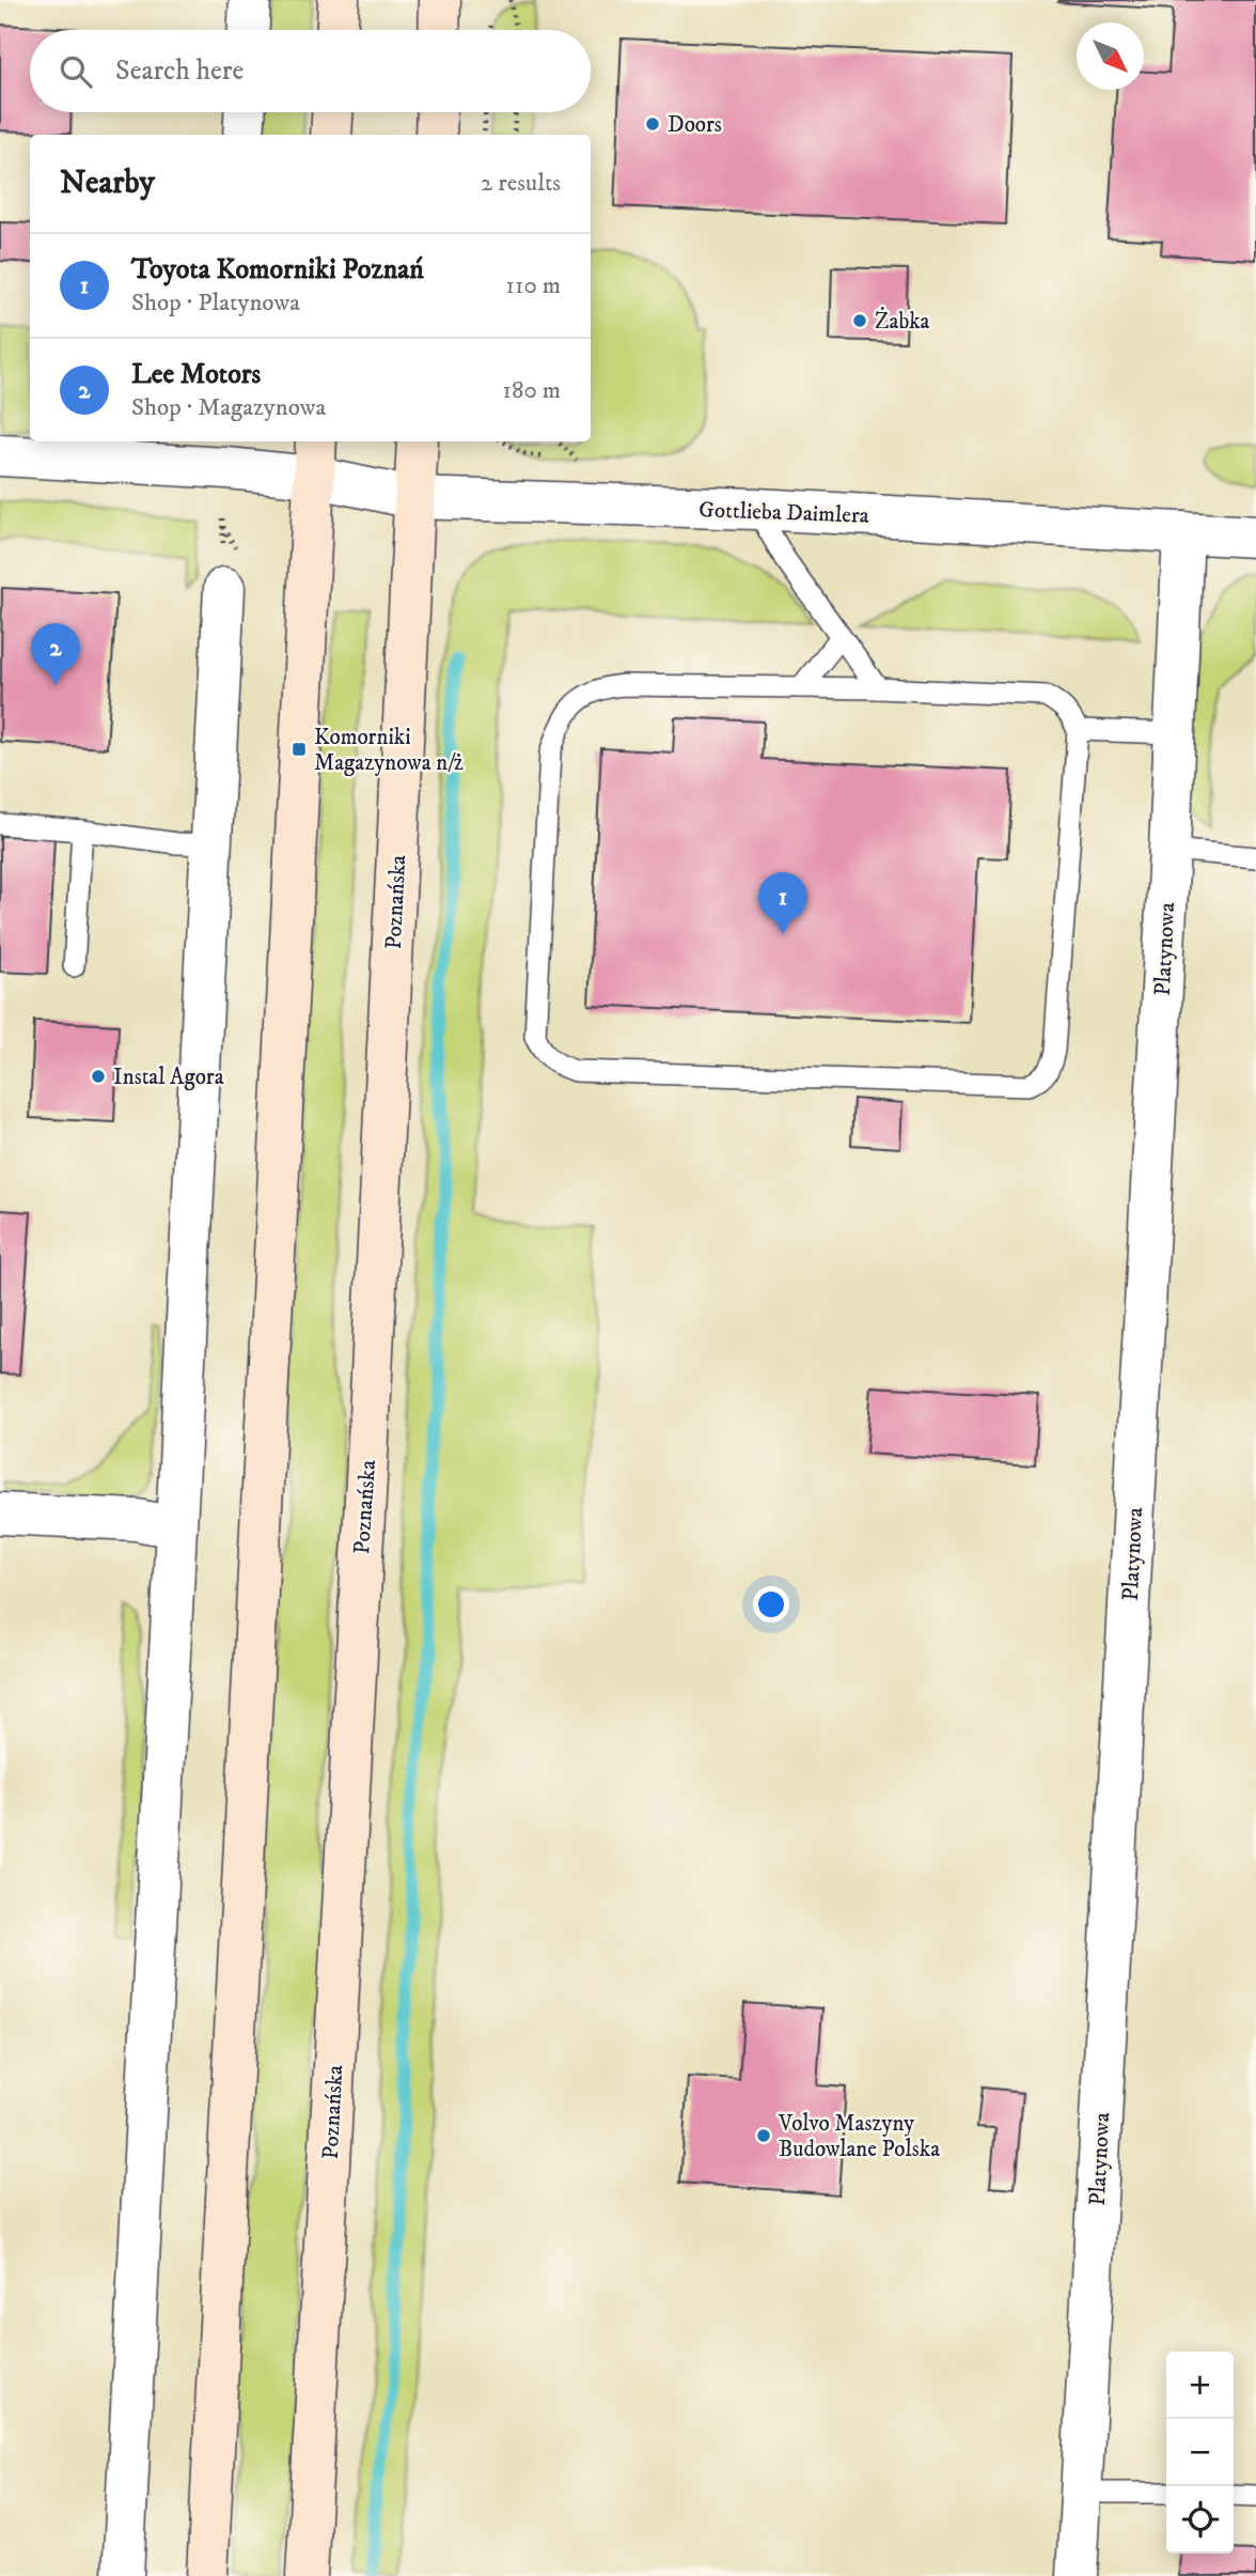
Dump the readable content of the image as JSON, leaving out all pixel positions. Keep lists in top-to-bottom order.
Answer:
{
  "streets": {
    "main road": ["Poznańska"],
    "street": ["Gottlieba Daimlera", "Platynowa"]
  },
  "crossings": [
    ["Gottlieba Daimlera", "Poznańska"],
    ["Gottlieba Daimlera", "Platynowa"]
  ],
  "places": {
    "other": [
      "Doors",
      "Żabka",
      "Instal Agora",
      "Volvo Maszyny Budowlane Polska"
    ],
    "transit": ["Komorniki Magazynowa n/ż"]
  },
  "north": "bottom right",
  "page": {
    "search": "Search here",
    "heading": ["Nearby", "2 results"],
    "list": [
      {
        "mark": "1",
        "name": "Toyota Komorniki Poznań",
        "note": "Shop · Platynowa",
        "value": "110 m"
      },
      {
        "mark": "2",
        "name": "Lee Motors",
        "note": "Shop · Magazynowa",
        "value": "180 m"
      }
    ],
    "pins": ["2", "1"],
    "map_buttons": ["+", "−"]
  }
}
